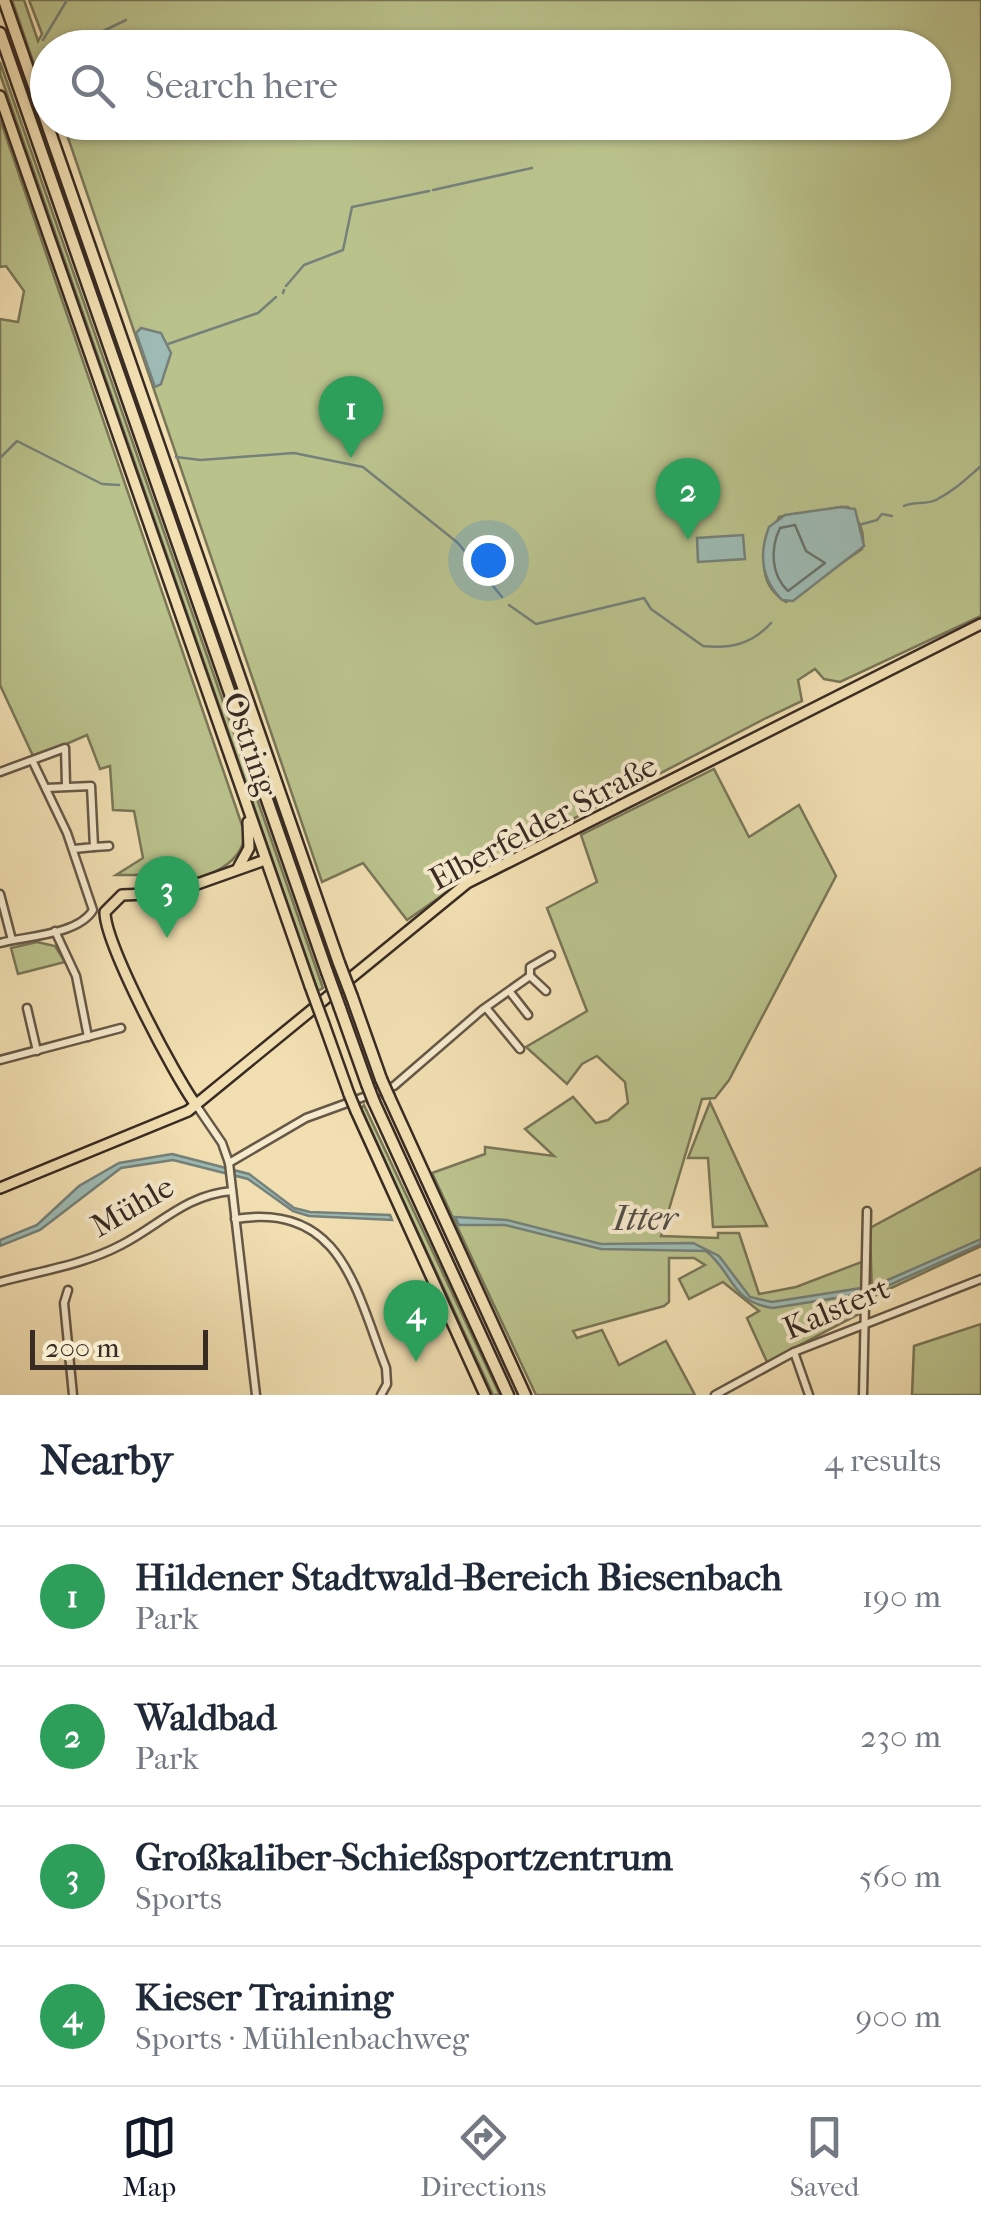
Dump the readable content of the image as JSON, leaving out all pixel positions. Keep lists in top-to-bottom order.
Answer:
{
  "streets": {
    "main road": ["Ostring", "Elberfelder Straße"],
    "street": ["Mühle", "Kalstert"]
  },
  "water": ["Itter"],
  "scale_bar": "200 m",
  "page": {
    "search": "Search here",
    "pins": [
      "1",
      "2",
      "3",
      "4"
    ],
    "scale": "200 m",
    "heading": ["Nearby", "4 results"],
    "list": [
      {
        "mark": "1",
        "name": "Hildener Stadtwald-Bereich Biesenbach",
        "note": "Park",
        "value": "190 m"
      },
      {
        "mark": "2",
        "name": "Waldbad",
        "note": "Park",
        "value": "230 m"
      },
      {
        "mark": "3",
        "name": "Großkaliber-Schießsportzentrum",
        "note": "Sports",
        "value": "560 m"
      },
      {
        "mark": "4",
        "name": "Kieser Training",
        "note": "Sports · Mühlenbachweg",
        "value": "900 m"
      }
    ],
    "nav": ["Map", "Directions", "Saved"]
  }
}
